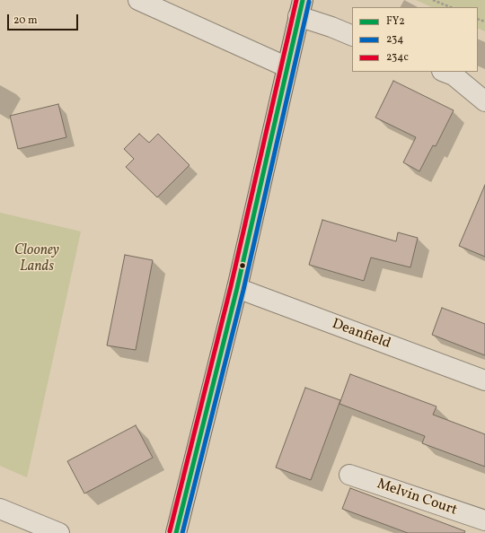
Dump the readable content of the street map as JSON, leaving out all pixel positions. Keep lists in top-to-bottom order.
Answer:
{
  "streets": {
    "street": ["Deanfield", "Melvin Court"]
  },
  "parks": ["Clooney Lands"],
  "lines": ["transit line FY2", "transit line 234c", "transit line 234"],
  "legend": ["FY2", "234", "234c"],
  "scale_bar": "20 m"
}
